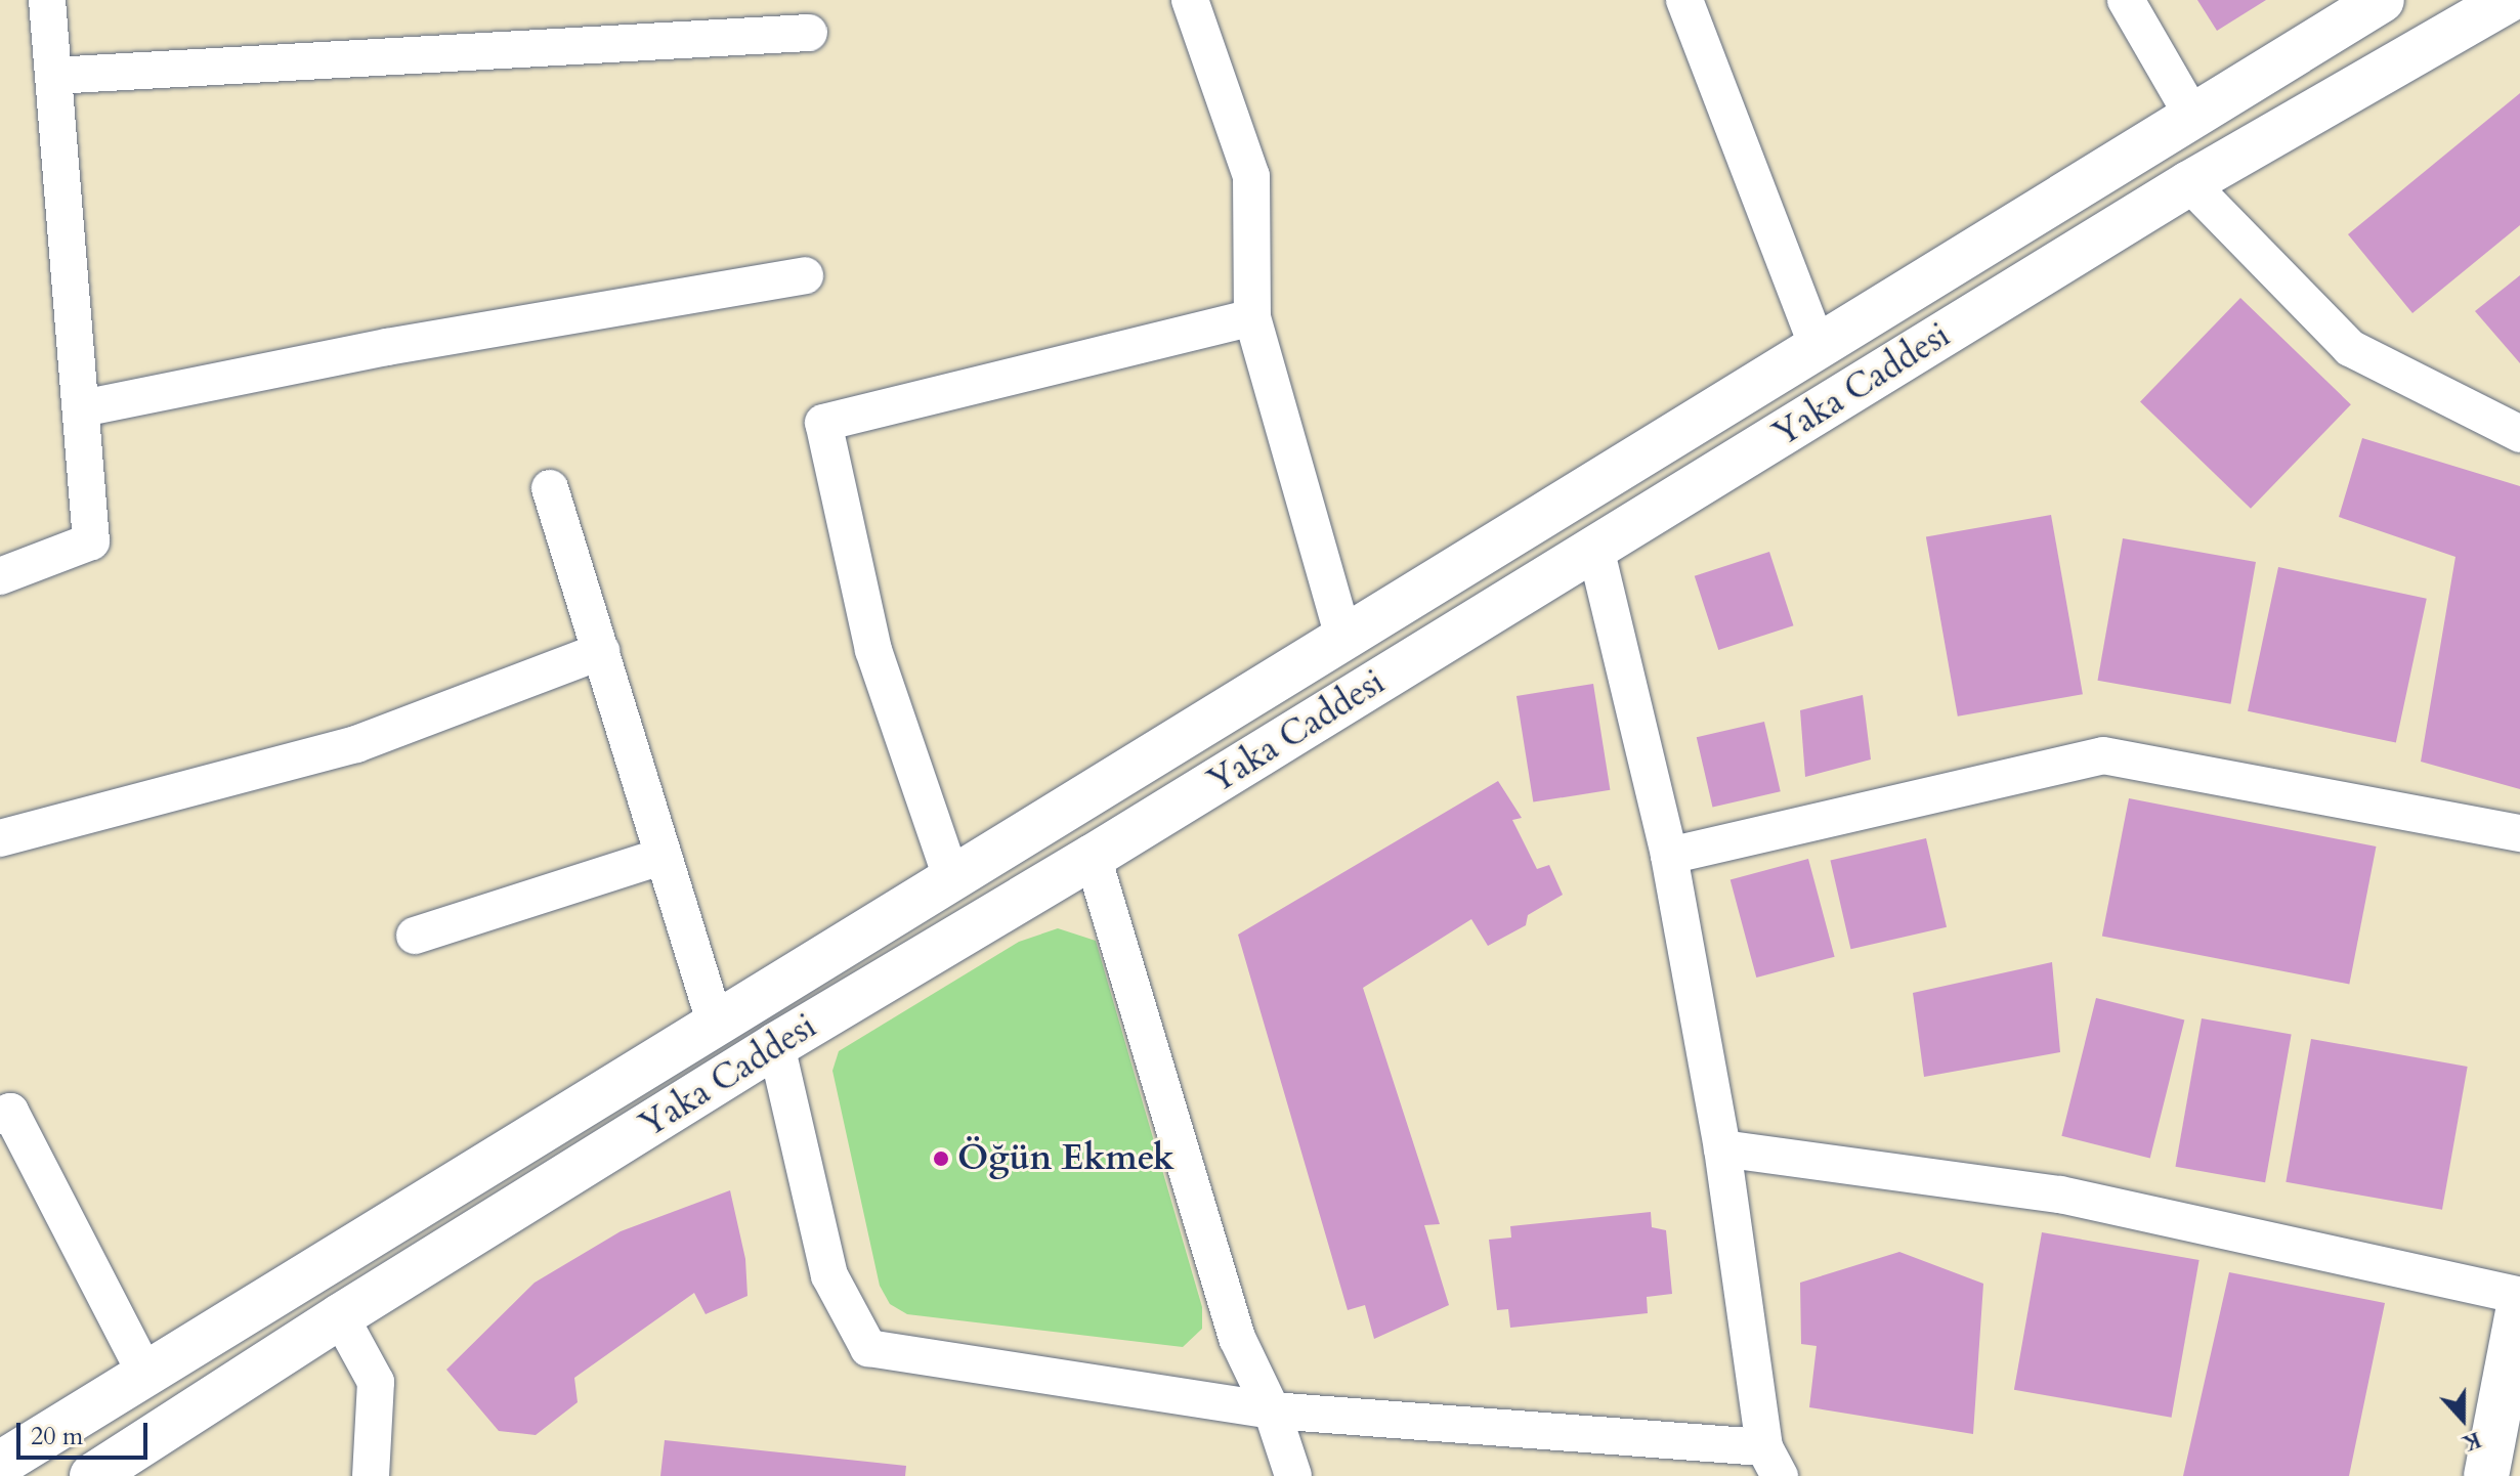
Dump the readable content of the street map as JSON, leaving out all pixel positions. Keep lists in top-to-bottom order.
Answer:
{
  "streets": {
    "street": ["Yaka Caddesi"]
  },
  "places": ["Öğün Ekmek"],
  "scale_bar": "20 m",
  "north": "bottom"
}
